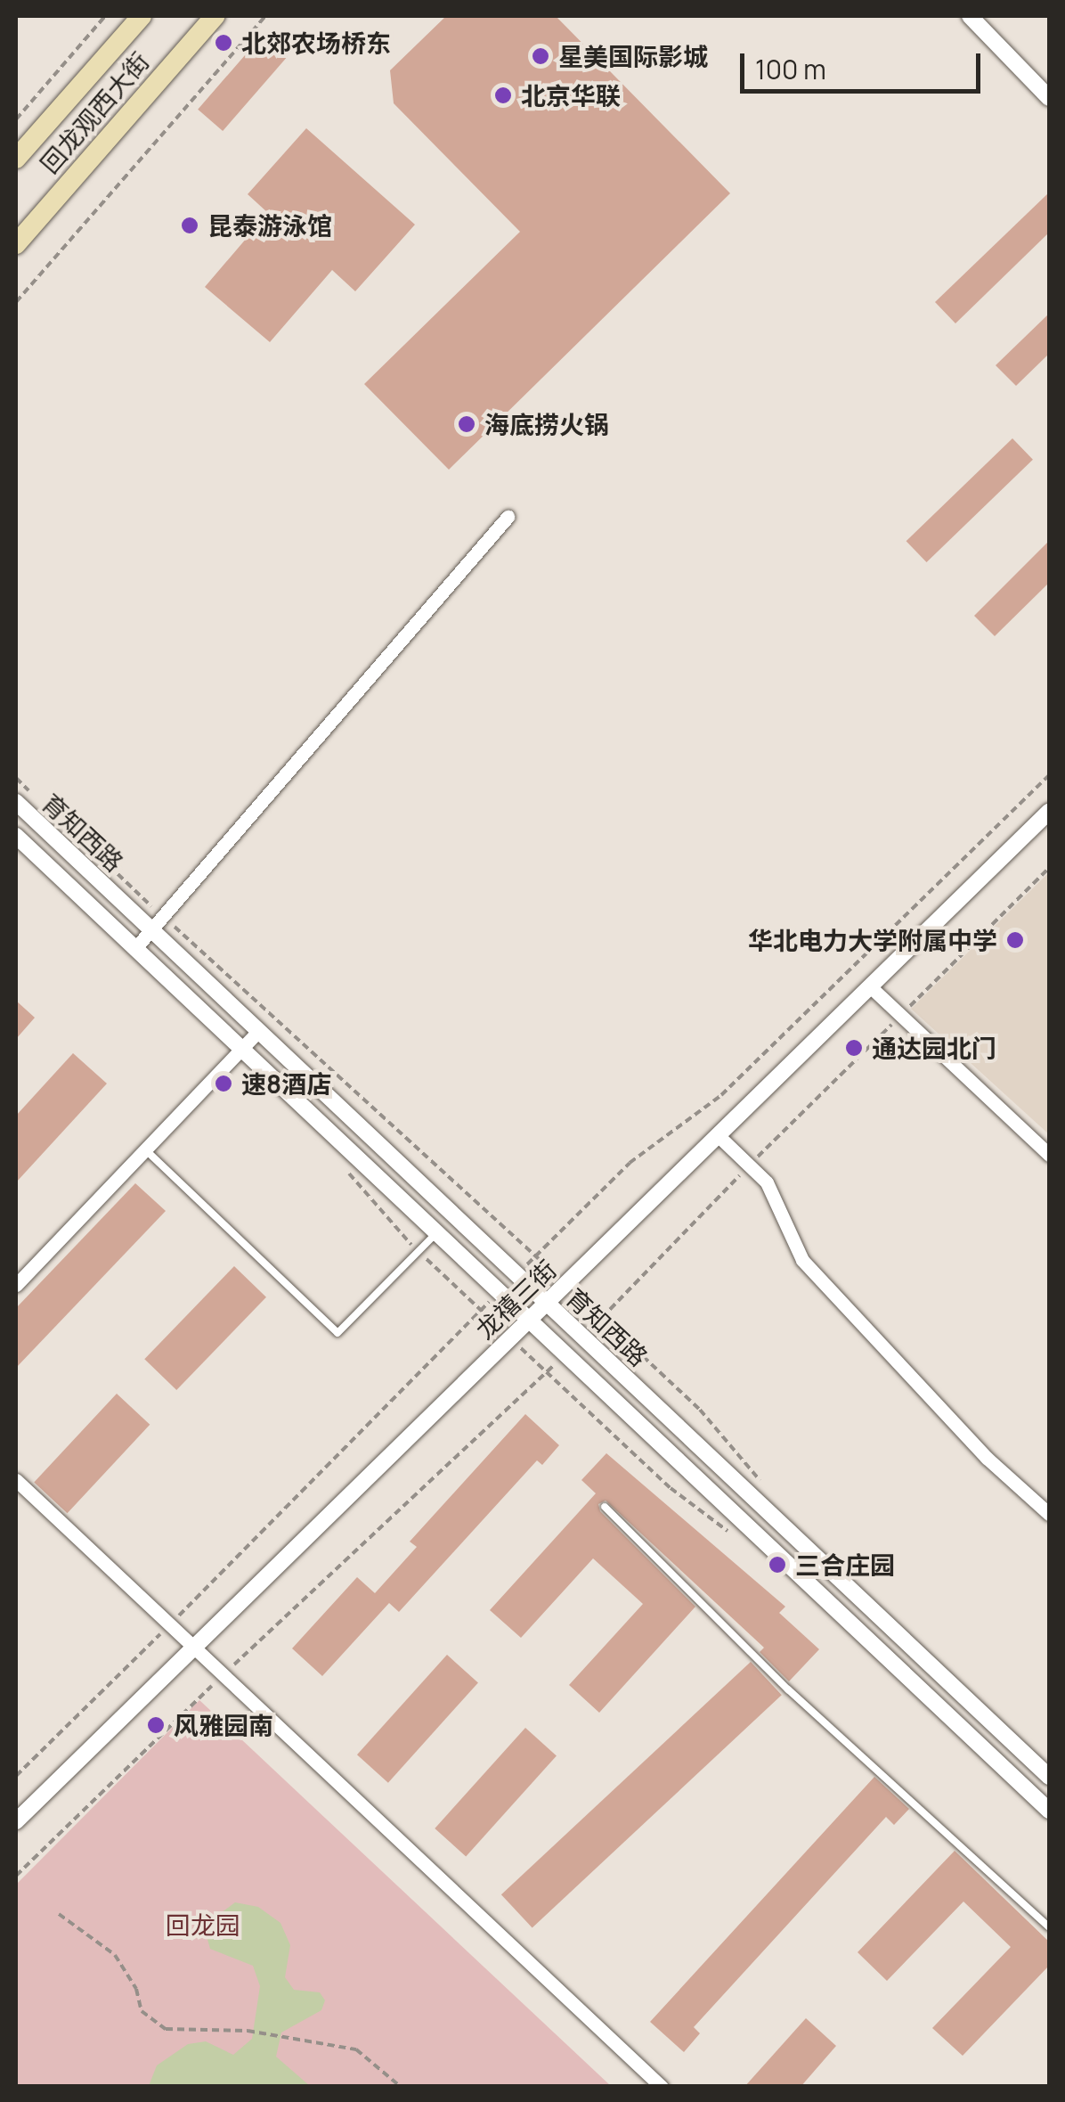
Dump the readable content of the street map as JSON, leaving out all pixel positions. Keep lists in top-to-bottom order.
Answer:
{
  "streets": {
    "main road": ["回龙观西大街"],
    "street": ["育知西路", "龙禧三街"]
  },
  "crossings": [
    ["育知西路", "龙禧三街"]
  ],
  "parks": ["回龙园"],
  "places": [
    "北郊农场桥东",
    "星美国际影城",
    "北京华联",
    "昆泰游泳馆",
    "海底捞火锅",
    "华北电力大学附属中学",
    "通达园北门",
    "速8酒店",
    "三合庄园",
    "风雅园南"
  ],
  "scale_bar": "100 m"
}
